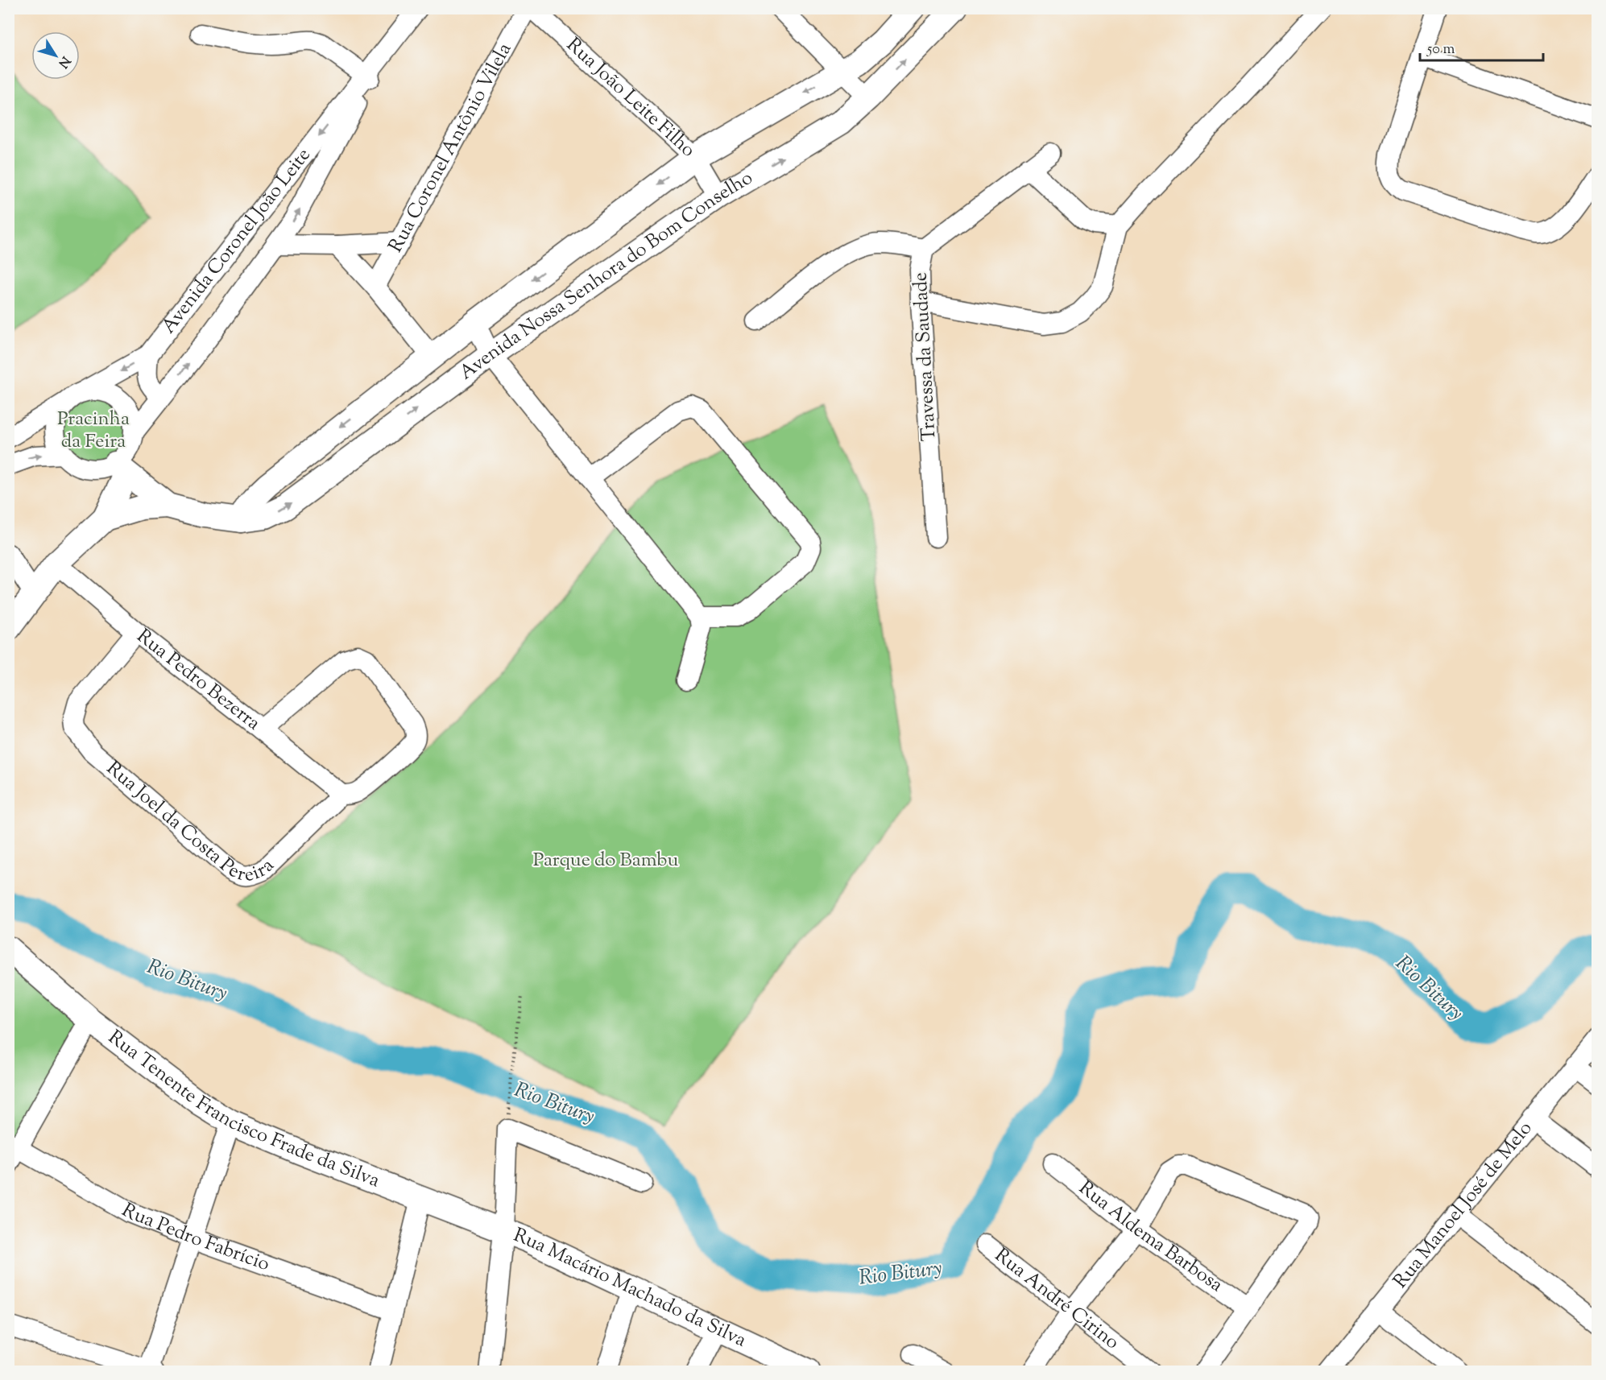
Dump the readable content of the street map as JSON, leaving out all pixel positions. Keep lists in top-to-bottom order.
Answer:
{
  "streets": {
    "street": [
      "Rua João Leite Filho",
      "Rua Coronel Antônio Vilela",
      "Avenida Coronel João Leite",
      "Avenida Nossa Senhora do Bom Conselho",
      "Travessa da Saudade",
      "Rua Pedro Bezerra",
      "Rua Joel da Costa Pereira",
      "Rua Tenente Francisco Frade da Silva",
      "Rua Manoel José de Melo",
      "Rua Pedro Fabrício",
      "Rua Aldema Barbosa",
      "Rua Macário Machado da Silva",
      "Rua André Cirino"
    ]
  },
  "crossings": [
    ["Rua João Leite Filho", "Avenida Nossa Senhora do Bom Conselho"],
    ["Avenida Coronel João Leite", "Avenida Nossa Senhora do Bom Conselho"],
    ["Rua Pedro Bezerra", "Rua Joel da Costa Pereira"],
    ["Rua Tenente Francisco Frade da Silva", "Rua Macário Machado da Silva"]
  ],
  "water": ["Rio Bitury"],
  "parks": ["Pracinha da Feira", "Parque do Bambu"],
  "scale_bar": "50 m",
  "north": "bottom right"
}
